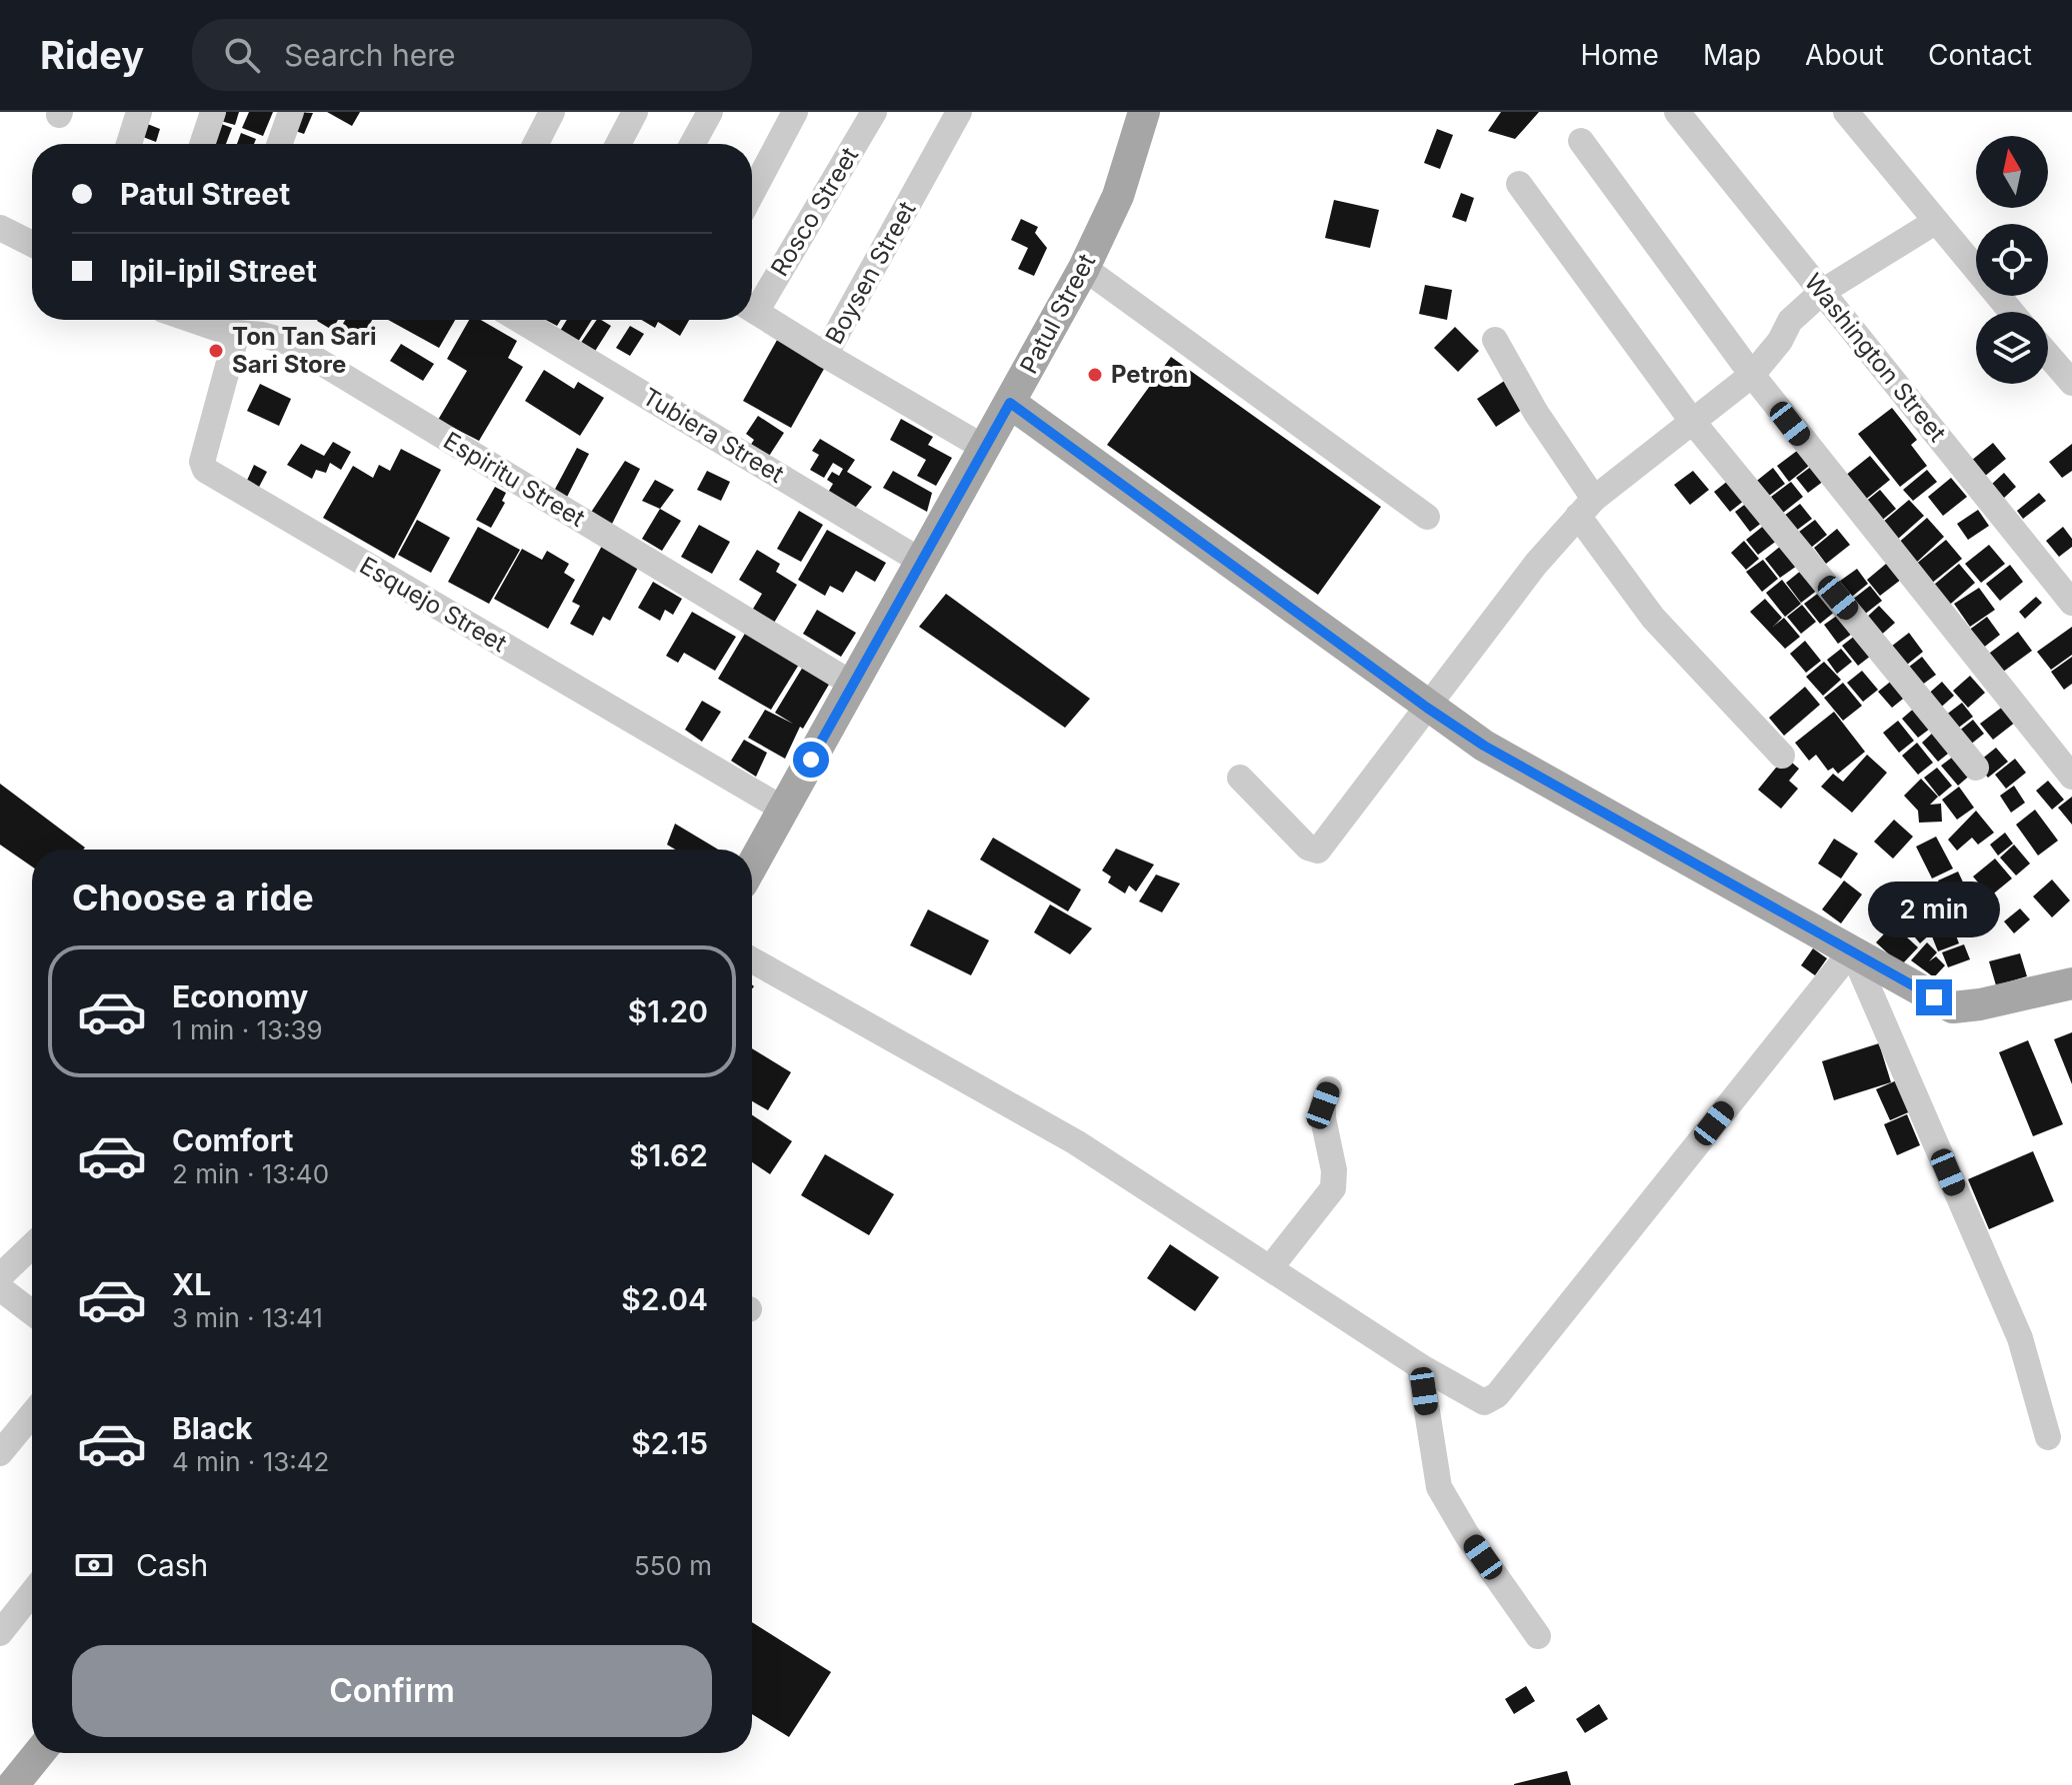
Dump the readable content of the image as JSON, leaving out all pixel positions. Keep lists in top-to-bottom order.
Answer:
{
  "streets": {
    "main road": ["Patul Street"],
    "street": [
      "Rosco Street",
      "Boysen Street",
      "Washington Street",
      "Tubiera Street",
      "Espiritu Street",
      "Esquejo Street"
    ]
  },
  "crossings": [
    ["Boysen Street", "Patul Street"],
    ["Patul Street", "Tubiera Street"],
    ["Patul Street", "Espiritu Street"],
    ["Patul Street", "Esquejo Street"],
    ["Espiritu Street", "Esquejo Street"]
  ],
  "places": ["Ton Tan Sari Sari Store", "Petron"],
  "north": "top",
  "page": {
    "header": "Ridey",
    "search": "Search here",
    "nav": [
      "Home",
      "Map",
      "About",
      "Contact"
    ],
    "banner": ["Patul Street", "Ipil-ipil Street"],
    "heading": "Choose a ride",
    "bubble": "2 min",
    "list": [
      {
        "name": "Economy",
        "note": "1 min · 13:39",
        "value": "$1.20"
      },
      {
        "name": "Comfort",
        "note": "2 min · 13:40",
        "value": "$1.62"
      },
      {
        "name": "XL",
        "note": "3 min · 13:41",
        "value": "$2.04"
      },
      {
        "name": "Black",
        "note": "4 min · 13:42",
        "value": "$2.15"
      }
    ],
    "pay": ["Cash", "550 m"],
    "buttons": "Confirm"
  }
}
